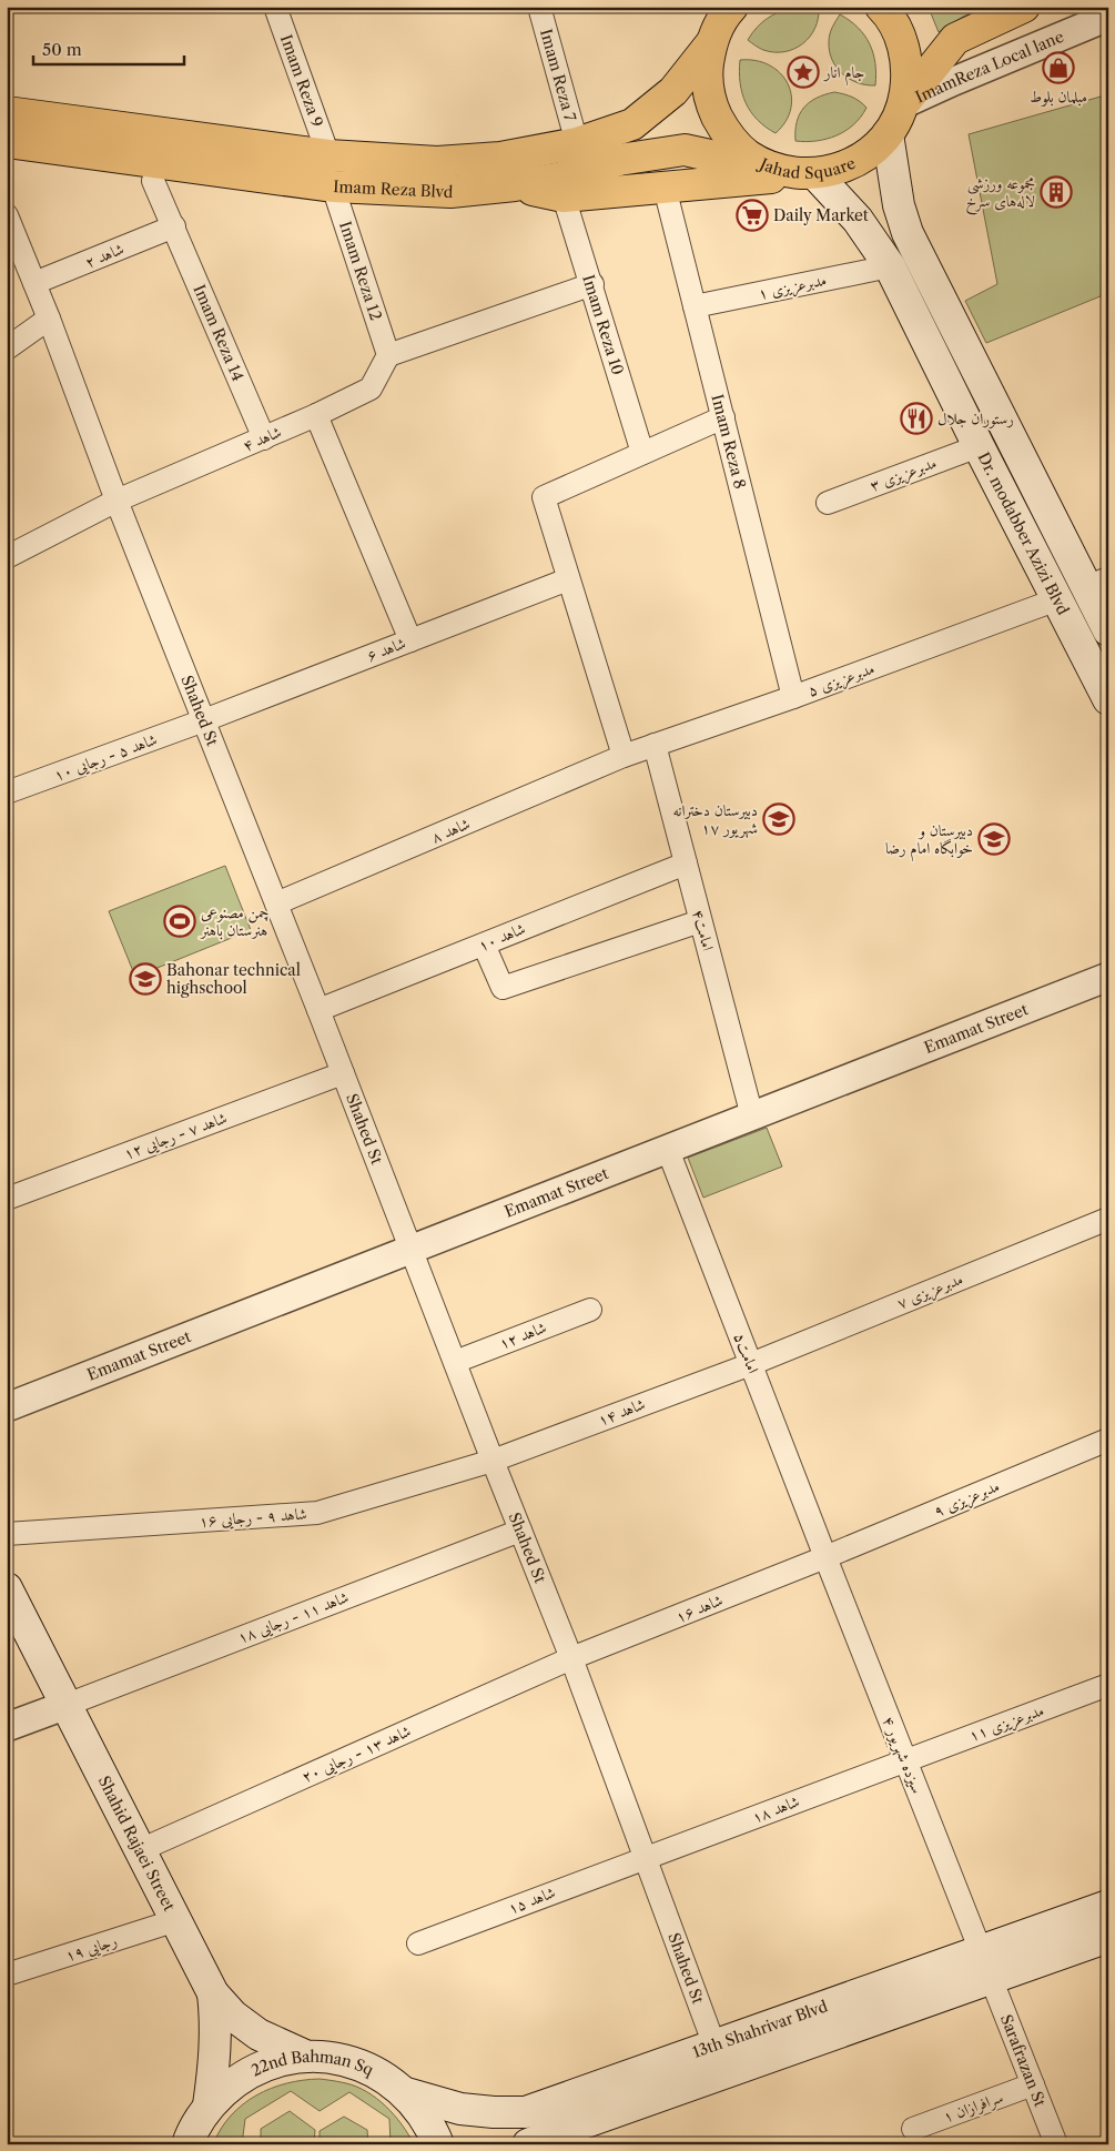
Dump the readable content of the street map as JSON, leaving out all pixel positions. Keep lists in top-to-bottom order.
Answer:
{
  "streets": {
    "main road": [
      "Jahad Square",
      "Imam Reza Blvd",
      "Dr. modabber Azizi Blvd",
      "Shahid Rajaei Street",
      "13th Shahrivar Blvd",
      "22nd Bahman Sq"
    ],
    "street": [
      "ImamReza Local lane",
      "Imam Reza 7",
      "Imam Reza 9",
      "شاهد ۲",
      "Imam Reza 12",
      "مدبرعزیزی ۱",
      "Imam Reza 10",
      "Imam Reza 14",
      "شاهد ۴",
      "Imam Reza 8",
      "مدبرعزیزی ۳",
      "شاهد ۶",
      "مدبرعزیزی ۵",
      "Shahed St",
      "شاهد ۵ - رجایی ۱۰",
      "شاهد ۸",
      "امامت۴",
      "شاهد ۱۰",
      "Emamat Street",
      "شاهد ۷ - رجایی ۱۲",
      "مدبرعزیزی ۷",
      "شاهد ۱۲",
      "امامت۵",
      "شاهد ۱۴",
      "مدبرعزیزی ۹",
      "شاهد ۹ - رجایی ۱۶",
      "شاهد ۱۶",
      "شاهد ۱۱ - رجایی ۱۸",
      "مدبرعزیزی ۱۱",
      "شاهد ۱۳ - رجایی ۲۰",
      "سیزده شهریور ۴",
      "شاهد ۱۸",
      "شاهد ۱۵",
      "رجایی ۱۹",
      "Sarafrazan St",
      "سرافرازان ۱"
    ]
  },
  "crossings": [
    ["ImamReza Local lane", "Jahad Square"],
    ["Imam Reza 7", "Imam Reza Blvd"],
    ["Imam Reza 9", "Imam Reza Blvd"],
    ["Jahad Square", "Imam Reza Blvd"],
    ["Jahad Square", "Dr. modabber Azizi Blvd"],
    ["Imam Reza Blvd", "Imam Reza 12"],
    ["Imam Reza Blvd", "Dr. modabber Azizi Blvd"],
    ["شاهد ۲", "Imam Reza 14"],
    ["شاهد ۲", "Shahed St"],
    ["Imam Reza 12", "شاهد ۴"],
    ["مدبرعزیزی ۱", "Imam Reza 8"],
    ["مدبرعزیزی ۱", "Dr. modabber Azizi Blvd"],
    ["Imam Reza 14", "شاهد ۴"],
    ["شاهد ۴", "Shahed St"],
    ["Imam Reza 8", "مدبرعزیزی ۵"],
    ["مدبرعزیزی ۳", "Dr. modabber Azizi Blvd"],
    ["Dr. modabber Azizi Blvd", "مدبرعزیزی ۵"],
    ["شاهد ۶", "Shahed St"],
    ["شاهد ۶", "شاهد ۵ - رجایی ۱۰"],
    ["مدبرعزیزی ۵", "شاهد ۸"],
    ["مدبرعزیزی ۵", "امامت۴"],
    ["Shahed St", "شاهد ۵ - رجایی ۱۰"],
    ["Shahed St", "شاهد ۸"],
    ["Shahed St", "شاهد ۱۰"],
    ["Shahed St", "Emamat Street"],
    ["Shahed St", "شاهد ۷ - رجایی ۱۲"],
    ["Shahed St", "شاهد ۱۲"],
    ["Shahed St", "شاهد ۱۴"],
    ["Shahed St", "شاهد ۹ - رجایی ۱۶"],
    ["Shahed St", "شاهد ۱۶"],
    ["Shahed St", "شاهد ۱۱ - رجایی ۱۸"],
    ["Shahed St", "شاهد ۱۳ - رجایی ۲۰"],
    ["Shahed St", "شاهد ۱۸"],
    ["Shahed St", "شاهد ۱۵"],
    ["Shahed St", "13th Shahrivar Blvd"],
    ["امامت۴", "شاهد ۱۰"],
    ["امامت۴", "Emamat Street"],
    ["Emamat Street", "امامت۵"],
    ["مدبرعزیزی ۷", "امامت۵"],
    ["مدبرعزیزی ۷", "شاهد ۱۴"],
    ["امامت۵", "شاهد ۱۴"],
    ["امامت۵", "مدبرعزیزی ۹"],
    ["امامت۵", "شاهد ۱۶"],
    ["امامت۵", "سیزده شهریور ۴"],
    ["شاهد ۱۴", "شاهد ۹ - رجایی ۱۶"],
    ["مدبرعزیزی ۹", "شاهد ۱۶"],
    ["مدبرعزیزی ۹", "سیزده شهریور ۴"],
    ["شاهد ۱۶", "شاهد ۱۳ - رجایی ۲۰"],
    ["شاهد ۱۶", "سیزده شهریور ۴"],
    ["شاهد ۱۱ - رجایی ۱۸", "Shahid Rajaei Street"],
    ["مدبرعزیزی ۱۱", "سیزده شهریور ۴"],
    ["مدبرعزیزی ۱۱", "شاهد ۱۸"],
    ["شاهد ۱۳ - رجایی ۲۰", "Shahid Rajaei Street"],
    ["سیزده شهریور ۴", "شاهد ۱۸"],
    ["سیزده شهریور ۴", "13th Shahrivar Blvd"],
    ["سیزده شهریور ۴", "Sarafrazan St"],
    ["شاهد ۱۸", "شاهد ۱۵"],
    ["Shahid Rajaei Street", "رجایی ۱۹"],
    ["Shahid Rajaei Street", "22nd Bahman Sq"],
    ["13th Shahrivar Blvd", "Sarafrazan St"],
    ["13th Shahrivar Blvd", "22nd Bahman Sq"],
    ["Sarafrazan St", "سرافرازان ۱"]
  ],
  "places": {
    "shop": ["مبلمان بلوط"],
    "place": ["جام انار"],
    "building": ["مجموعه‌ ورزشی لاله‌های سرخ"],
    "supermarket": ["Daily Market"],
    "restaurant": ["رستوران جلال"],
    "school or university": ["دبیرستان دخترانه ۱۷ شهریور", "دبیرستان و خوابگاه امام رضا", "Bahonar technical highschool"],
    "sports": ["چمن مصنوعی هنرستان باهنر"]
  },
  "scale_bar": "50 m"
}
